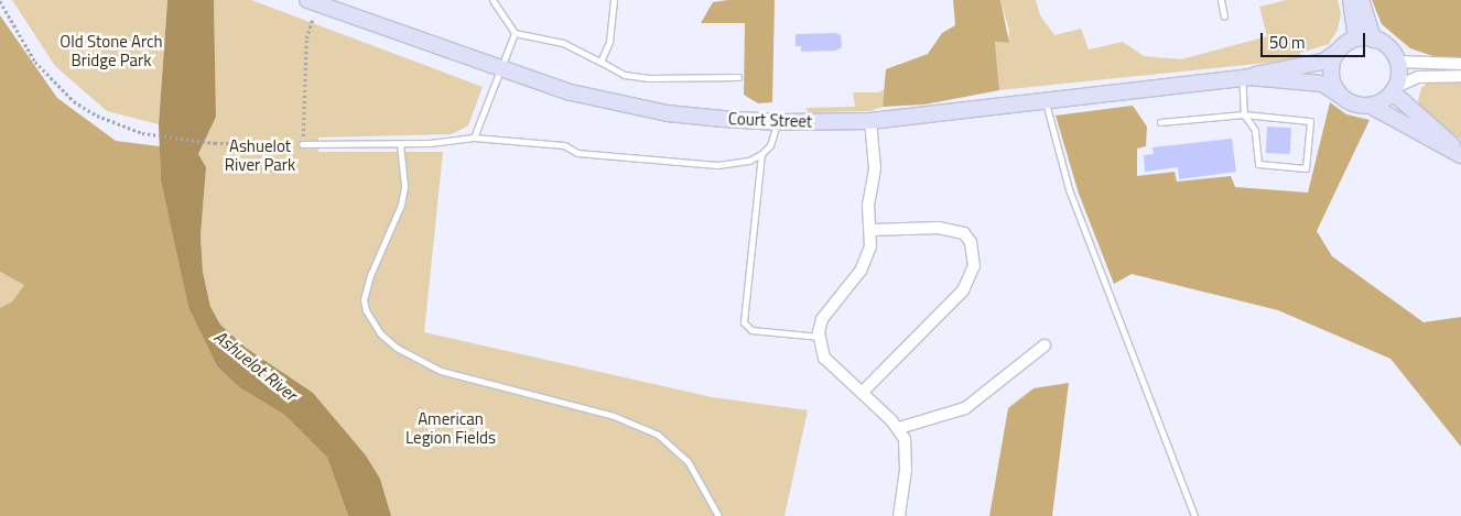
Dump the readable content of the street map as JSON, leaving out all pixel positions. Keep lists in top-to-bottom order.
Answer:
{
  "streets": {
    "main road": ["Court Street"]
  },
  "water": ["Ashuelot River"],
  "parks": ["Old Stone Arch Bridge Park", "Ashuelot River Park", "American Legion Fields"],
  "scale_bar": "50 m"
}
